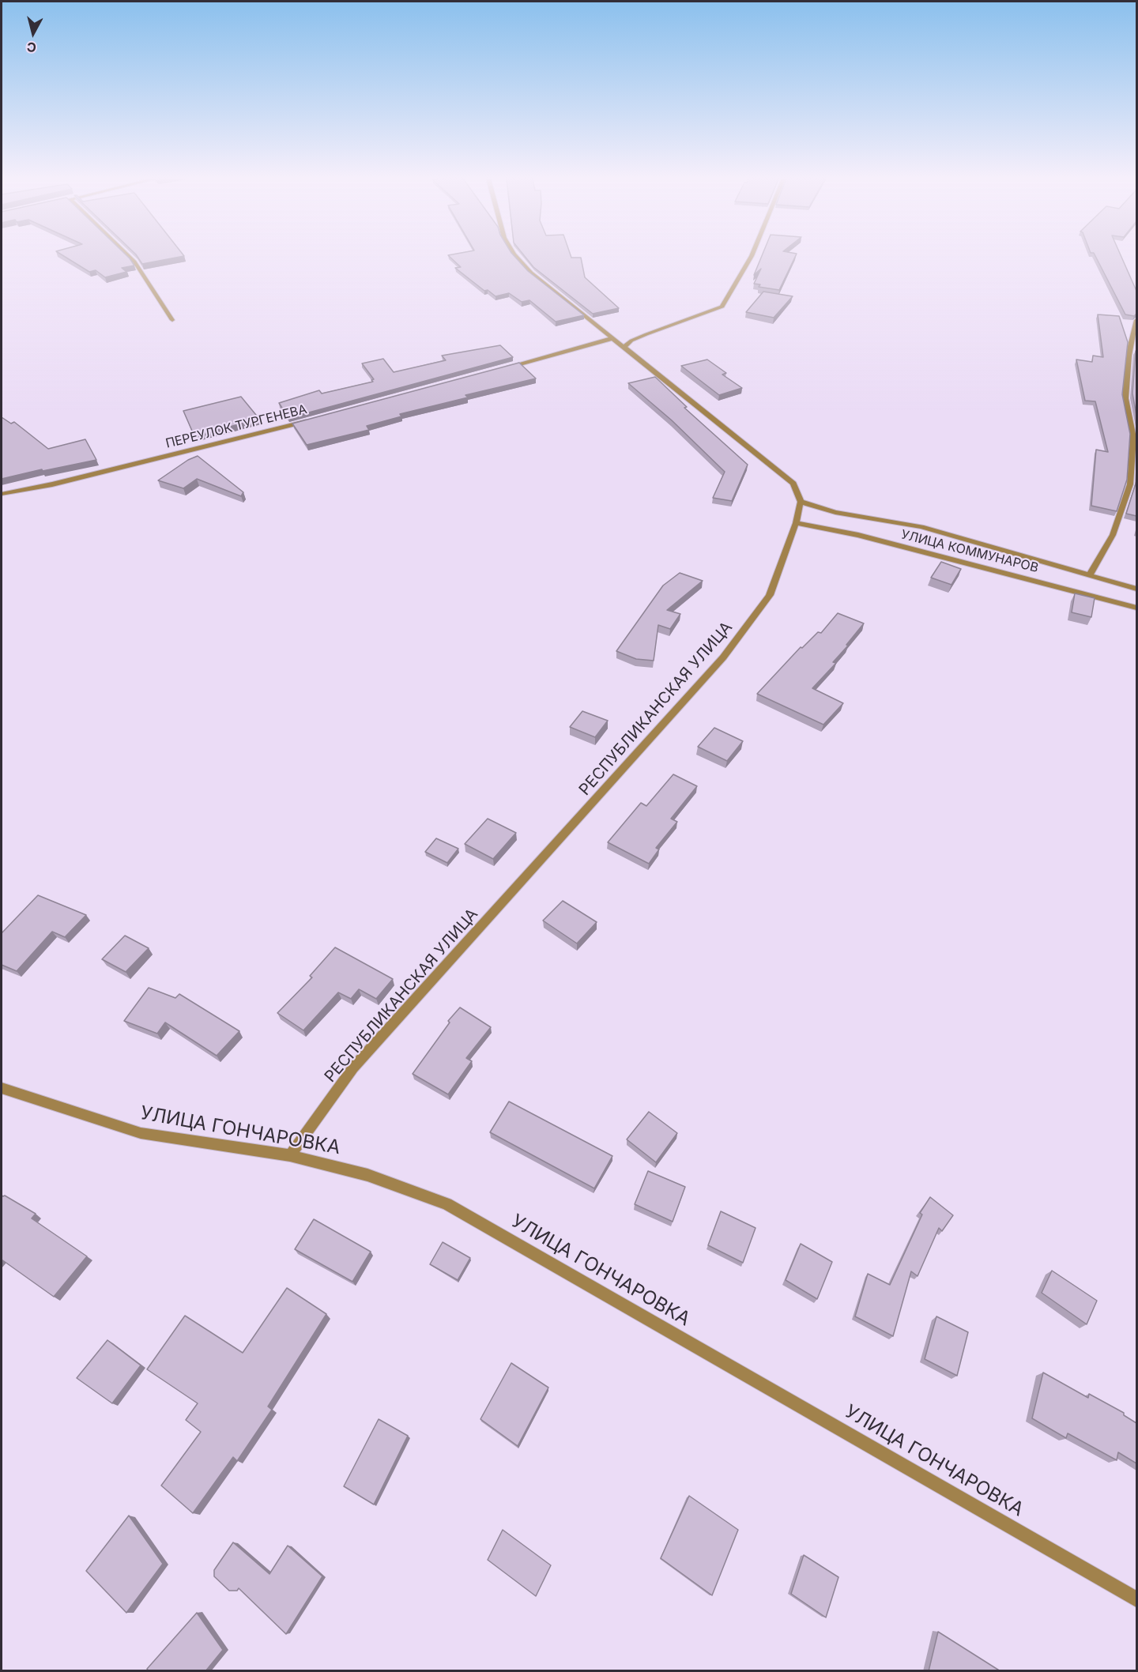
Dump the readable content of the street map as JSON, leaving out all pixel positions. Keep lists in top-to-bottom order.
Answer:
{
  "streets": {
    "street": [
      "ПЕРЕУЛОК ТУРГЕНЕВА",
      "УЛИЦА КОММУНАРОВ",
      "РЕСПУБЛИКАНСКАЯ УЛИЦА",
      "УЛИЦА ГОНЧАРОВКА"
    ]
  },
  "crossings": [
    ["УЛИЦА КОММУНАРОВ", "РЕСПУБЛИКАНСКАЯ УЛИЦА"],
    ["РЕСПУБЛИКАНСКАЯ УЛИЦА", "УЛИЦА ГОНЧАРОВКА"]
  ],
  "north": "bottom"
}
